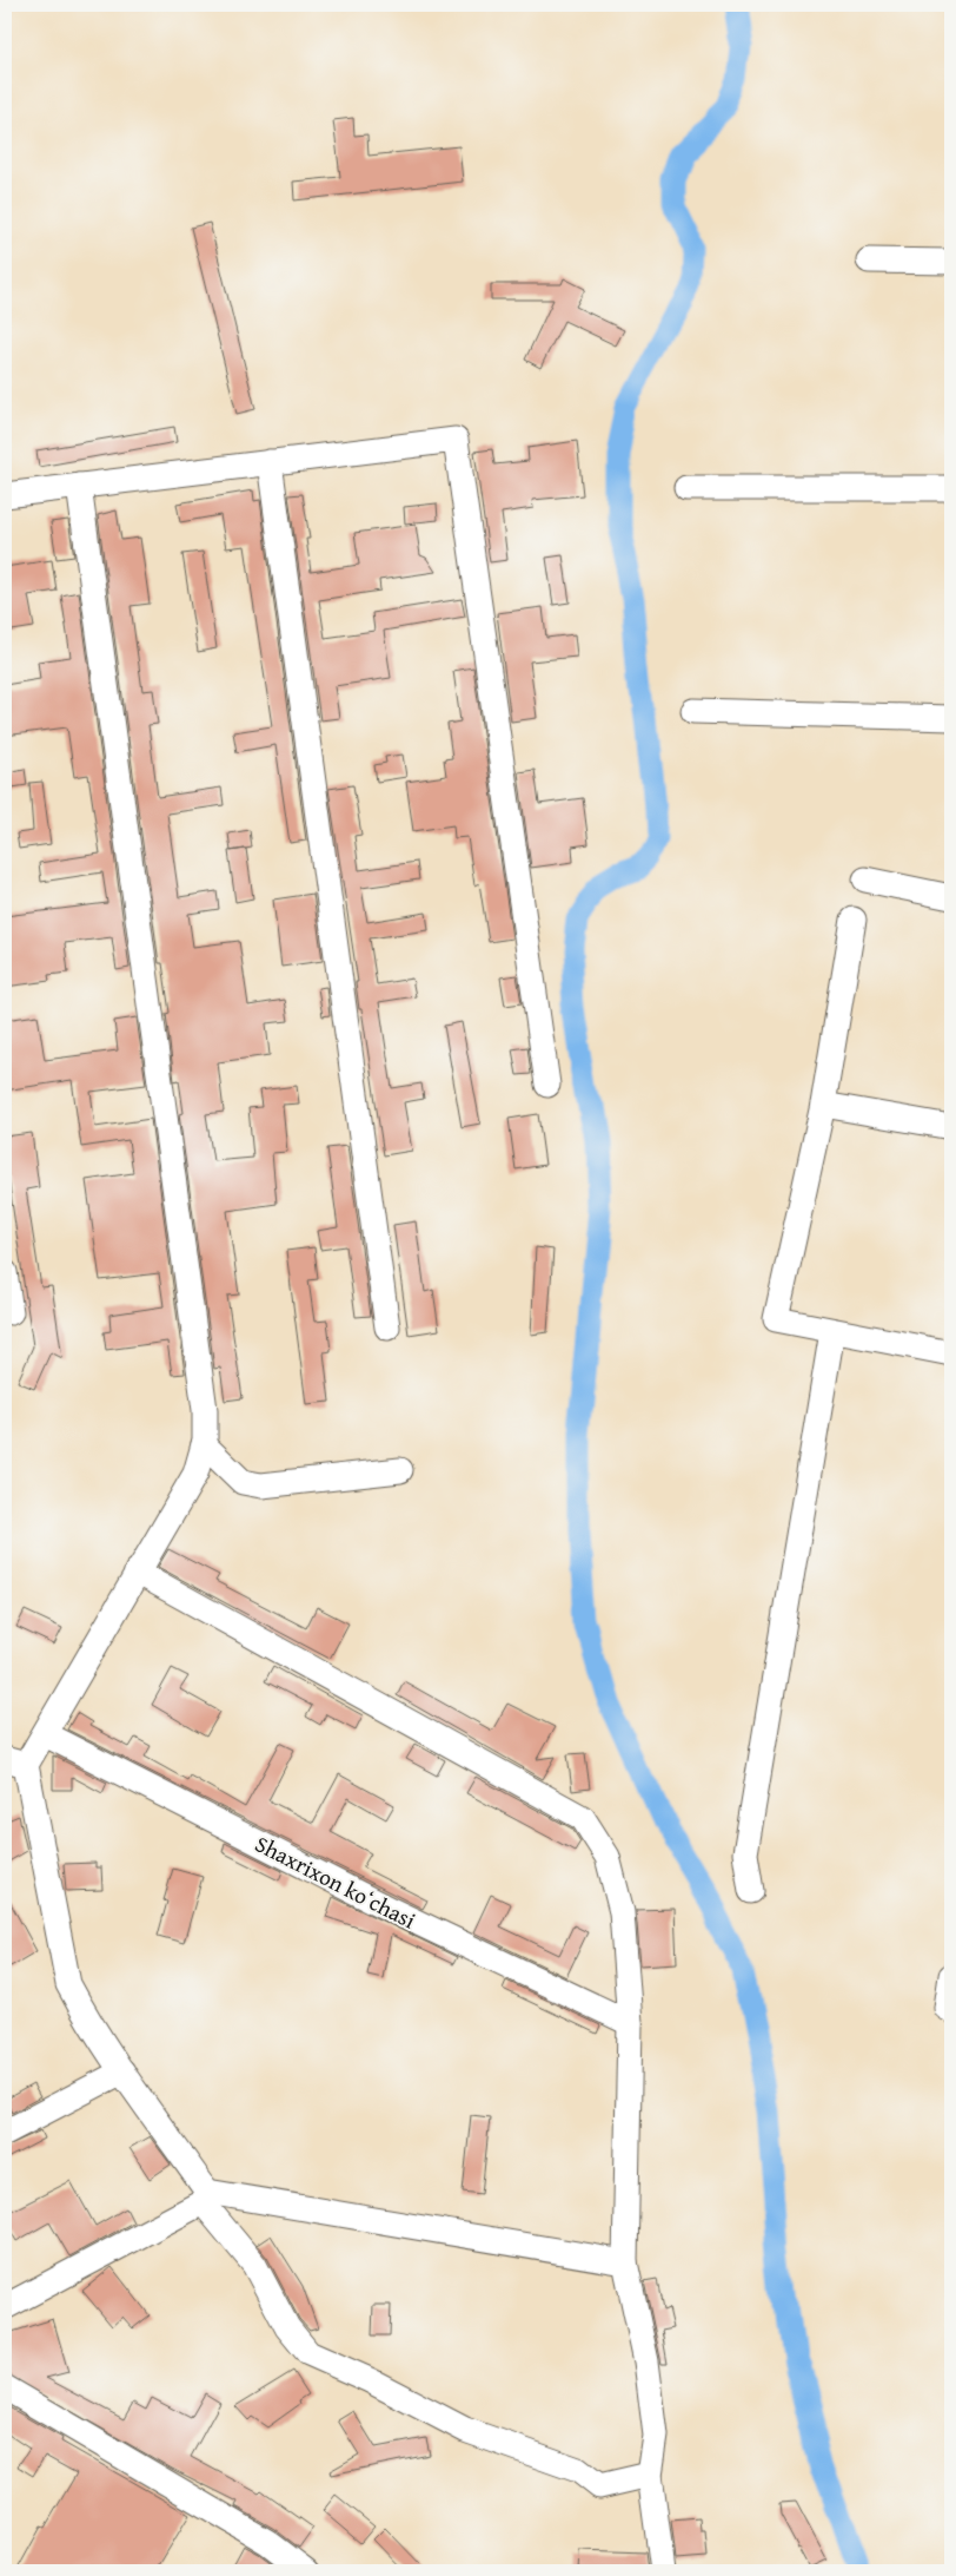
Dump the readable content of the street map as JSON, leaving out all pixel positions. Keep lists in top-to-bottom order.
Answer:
{
  "streets": {
    "street": ["Shaxrixon koʻchasi"]
  }
}
